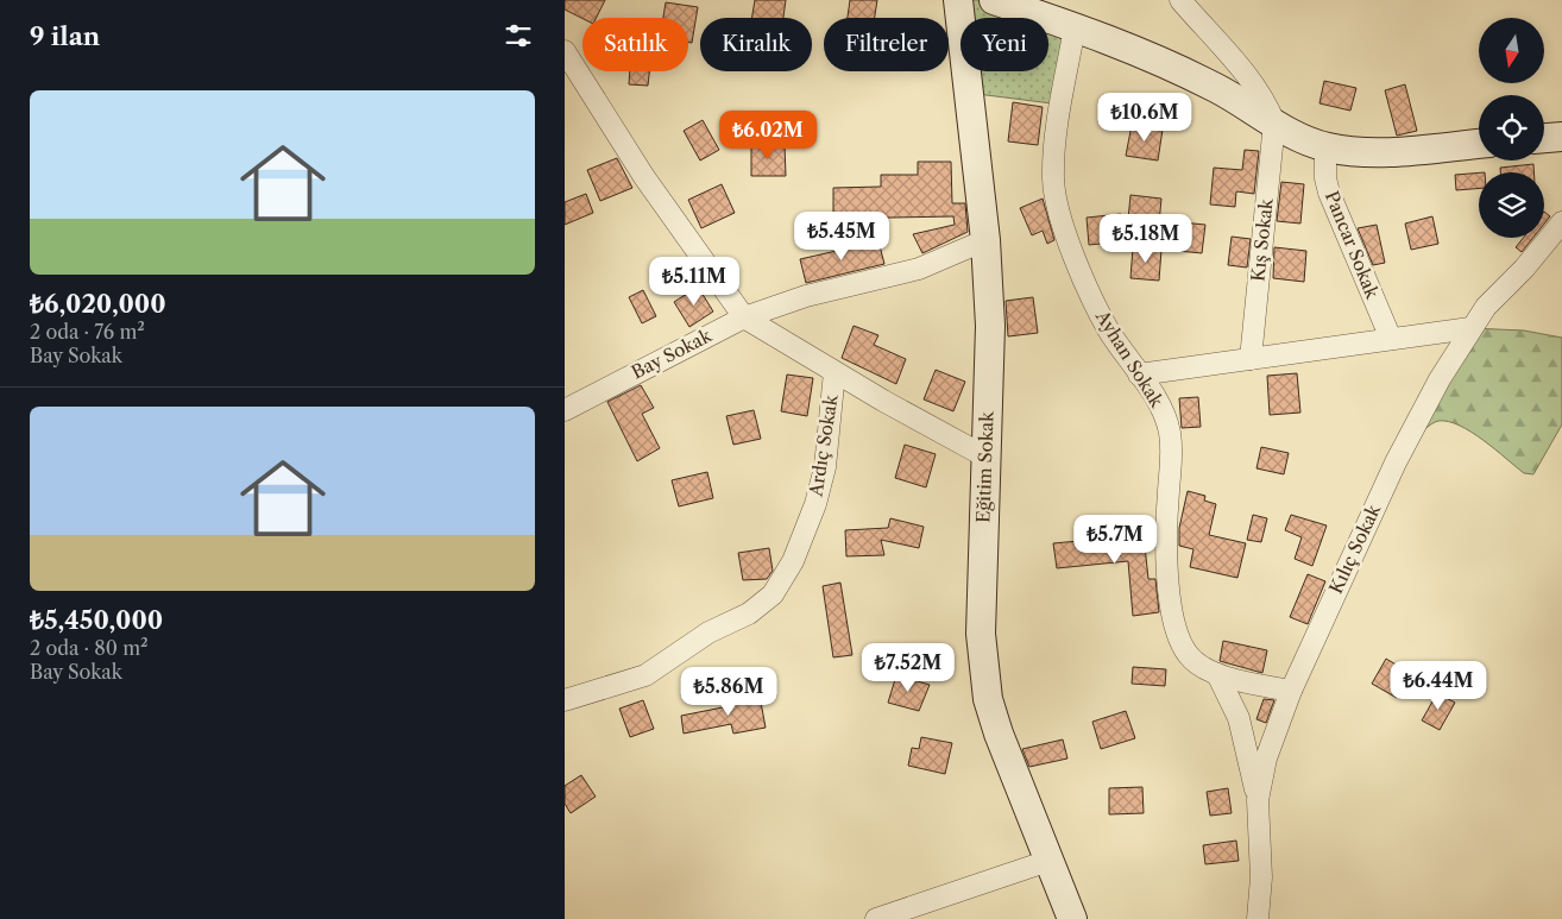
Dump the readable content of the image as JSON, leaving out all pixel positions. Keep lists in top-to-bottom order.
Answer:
{
  "streets": {
    "street": [
      "Kış Sokak",
      "Pancar Sokak",
      "Bay Sokak",
      "Ayhan Sokak",
      "Ardıç Sokak",
      "Eğitim Sokak",
      "Kılıç Sokak"
    ]
  },
  "crossings": [
    ["Bay Sokak", "Eğitim Sokak"],
    ["Ayhan Sokak", "Kılıç Sokak"]
  ],
  "north": "bottom",
  "page": {
    "heading": "9 ilan",
    "chip": [
      "Satılık",
      "Kiralık",
      "Filtreler",
      "Yeni"
    ],
    "list": [
      {
        "name": "₺6,020,000",
        "note": "2 oda · 76 m² · Bay Sokak"
      },
      {
        "name": "₺5,450,000",
        "note": "2 oda · 80 m² · Bay Sokak"
      }
    ],
    "price": [
      "₺10.6M",
      "₺6.02M",
      "₺5.45M",
      "₺5.18M",
      "₺5.11M",
      "₺5.7M",
      "₺7.52M",
      "₺6.44M",
      "₺5.86M"
    ]
  }
}
